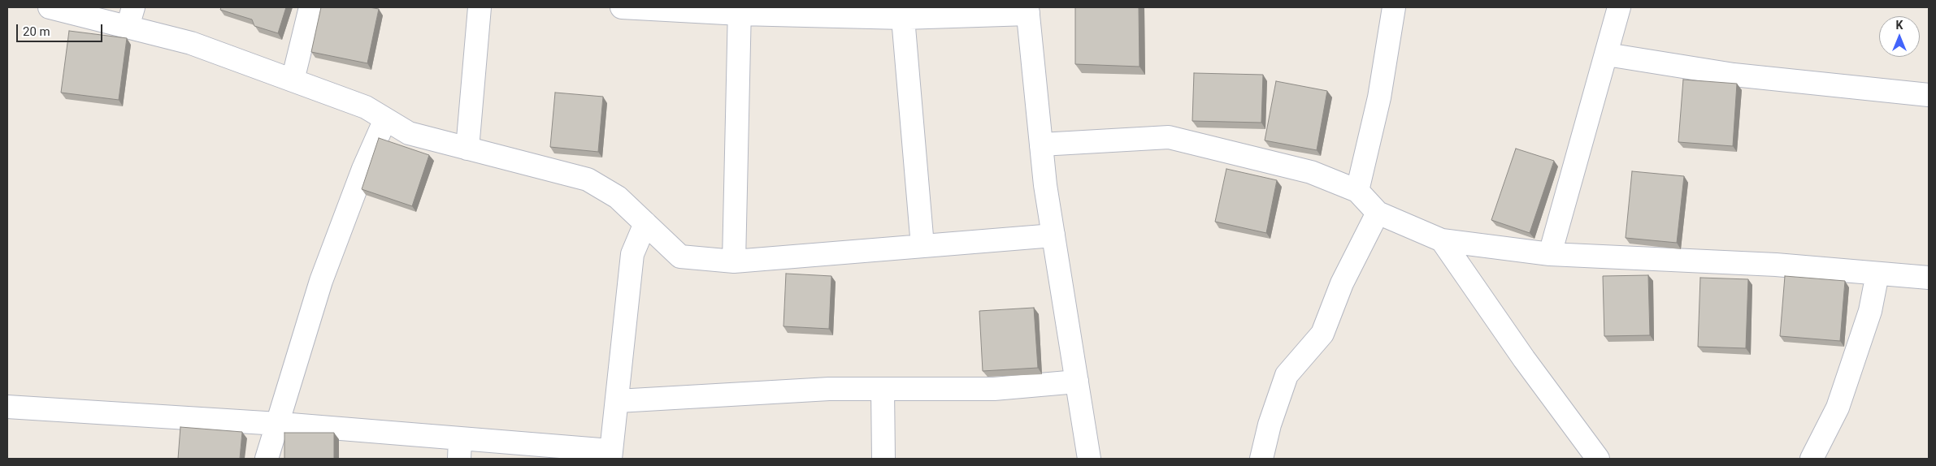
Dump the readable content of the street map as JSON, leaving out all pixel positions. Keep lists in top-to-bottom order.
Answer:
{
  "scale_bar": "20 m",
  "north": "top"
}
